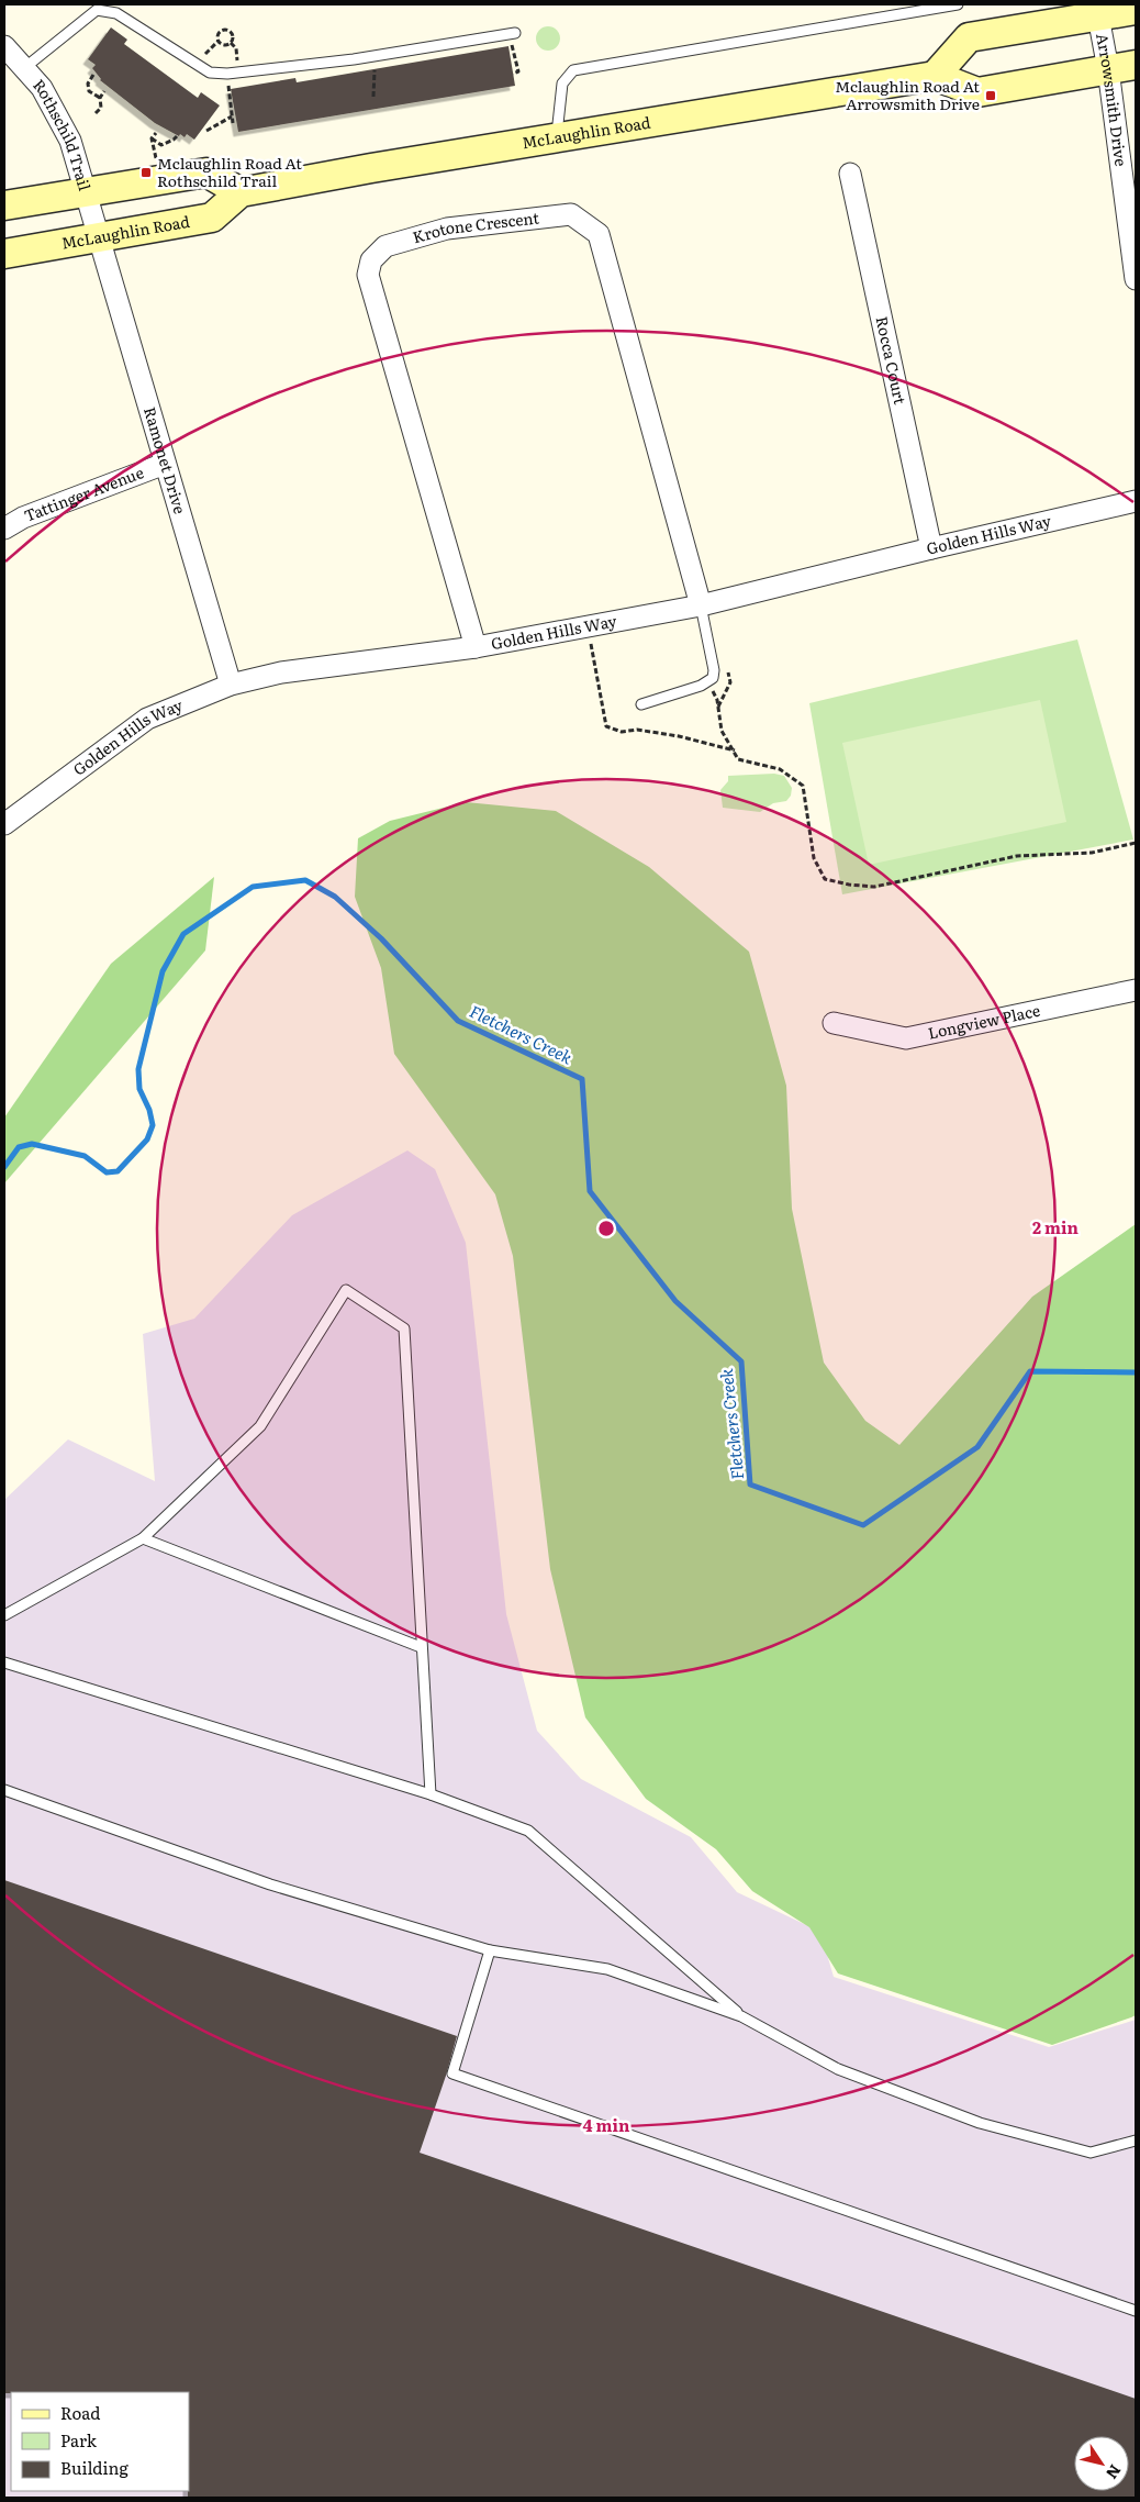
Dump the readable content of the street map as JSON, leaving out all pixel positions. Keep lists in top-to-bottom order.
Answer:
{
  "streets": {
    "street": [
      "Arrowsmith Drive",
      "McLaughlin Road",
      "Rothschild Trail",
      "Krotone Crescent",
      "Rocca Court",
      "Ramonet Drive",
      "Tattinger Avenue",
      "Golden Hills Way",
      "Longview Place"
    ]
  },
  "crossings": [
    ["McLaughlin Road", "Rothschild Trail"],
    ["McLaughlin Road", "Ramonet Drive"],
    ["Rothschild Trail", "Ramonet Drive"],
    ["Krotone Crescent", "Golden Hills Way"],
    ["Rocca Court", "Golden Hills Way"],
    ["Ramonet Drive", "Tattinger Avenue"],
    ["Ramonet Drive", "Golden Hills Way"]
  ],
  "water": ["Fletchers Creek"],
  "places": {
    "transit": ["Mclaughlin Road At Arrowsmith Drive", "Mclaughlin Road At Rothschild Trail"]
  },
  "legend": ["Road", "Park", "Building"],
  "north": "bottom right",
  "rings": ["2 min", "4 min"]
}
